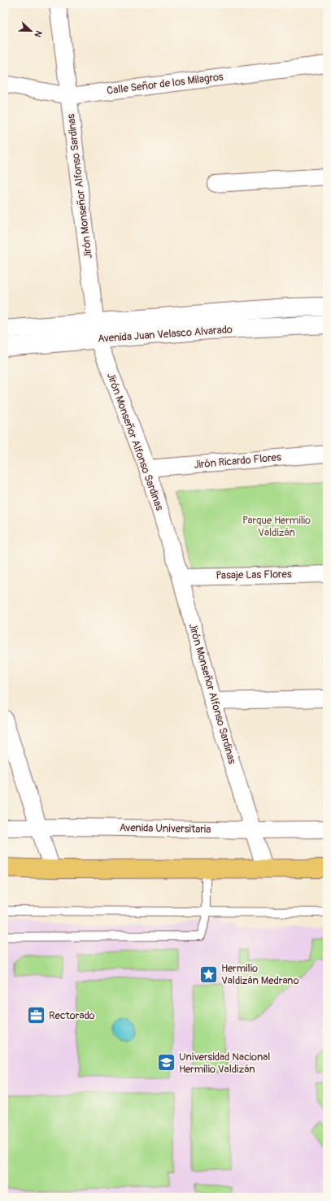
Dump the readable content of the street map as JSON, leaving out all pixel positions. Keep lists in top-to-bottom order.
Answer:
{
  "streets": {
    "street": [
      "Calle Señor de los Milagros",
      "Jirón Monseñor Alfonso Sardinas",
      "Avenida Juan Velasco Alvarado",
      "Jirón Ricardo Flores",
      "Pasaje Las Flores",
      "Avenida Universitaria"
    ]
  },
  "crossings": [
    ["Calle Señor de los Milagros", "Jirón Monseñor Alfonso Sardinas"],
    ["Jirón Monseñor Alfonso Sardinas", "Avenida Juan Velasco Alvarado"],
    ["Jirón Monseñor Alfonso Sardinas", "Jirón Ricardo Flores"],
    ["Jirón Monseñor Alfonso Sardinas", "Pasaje Las Flores"],
    ["Jirón Monseñor Alfonso Sardinas", "Avenida Universitaria"]
  ],
  "parks": ["Parque Hermilio Valdizán"],
  "places": {
    "place": ["Hermilio Valdizán Medrano"],
    "office": ["Rectorado"],
    "school or university": ["Universidad Nacional Hermilio Valdizán"]
  },
  "north": "right"
}
